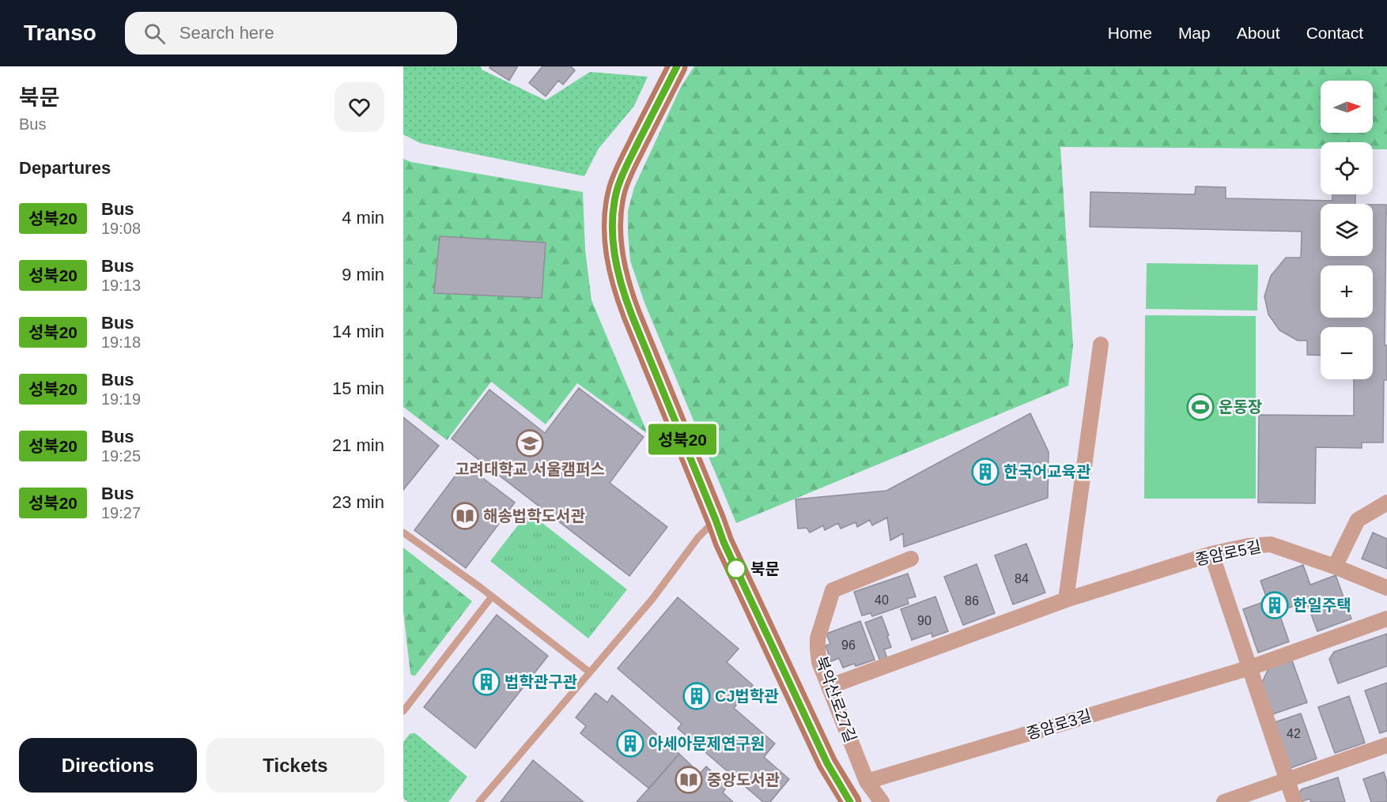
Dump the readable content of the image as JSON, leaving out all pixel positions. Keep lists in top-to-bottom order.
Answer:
{
  "streets": {
    "street": ["종암로5길", "북악산로27길", "종암로3길"]
  },
  "crossings": [
    ["종암로5길", "북악산로27길"],
    ["북악산로27길", "종암로3길"]
  ],
  "places": {
    "sports": ["운동장"],
    "school or university": ["고려대학교 서울캠퍼스"],
    "building": [
      "한국어교육관",
      "한일주택",
      "법학관구관",
      "CJ법학관",
      "아세아문제연구원"
    ],
    "library": ["해송법학도서관", "중앙도서관"],
    "other": ["북문"]
  },
  "lines": ["bus line 성북20"],
  "house_numbers": [
    "84",
    "40",
    "86",
    "90",
    "96",
    "42"
  ],
  "north": "right",
  "page": {
    "header": "Transo",
    "search": "Search here",
    "nav": [
      "Home",
      "Map",
      "About",
      "Contact"
    ],
    "heading": [
      ["북문", "Bus"],
      "Departures"
    ],
    "on_map": "성북20",
    "map_buttons": ["+", "−"],
    "list": [
      {
        "mark": "성북20",
        "name": "Bus",
        "note": "19:08",
        "value": "4 min"
      },
      {
        "mark": "성북20",
        "name": "Bus",
        "note": "19:13",
        "value": "9 min"
      },
      {
        "mark": "성북20",
        "name": "Bus",
        "note": "19:18",
        "value": "14 min"
      },
      {
        "mark": "성북20",
        "name": "Bus",
        "note": "19:19",
        "value": "15 min"
      },
      {
        "mark": "성북20",
        "name": "Bus",
        "note": "19:25",
        "value": "21 min"
      },
      {
        "mark": "성북20",
        "name": "Bus",
        "note": "19:27",
        "value": "23 min"
      }
    ],
    "buttons": ["Directions", "Tickets"]
  }
}
